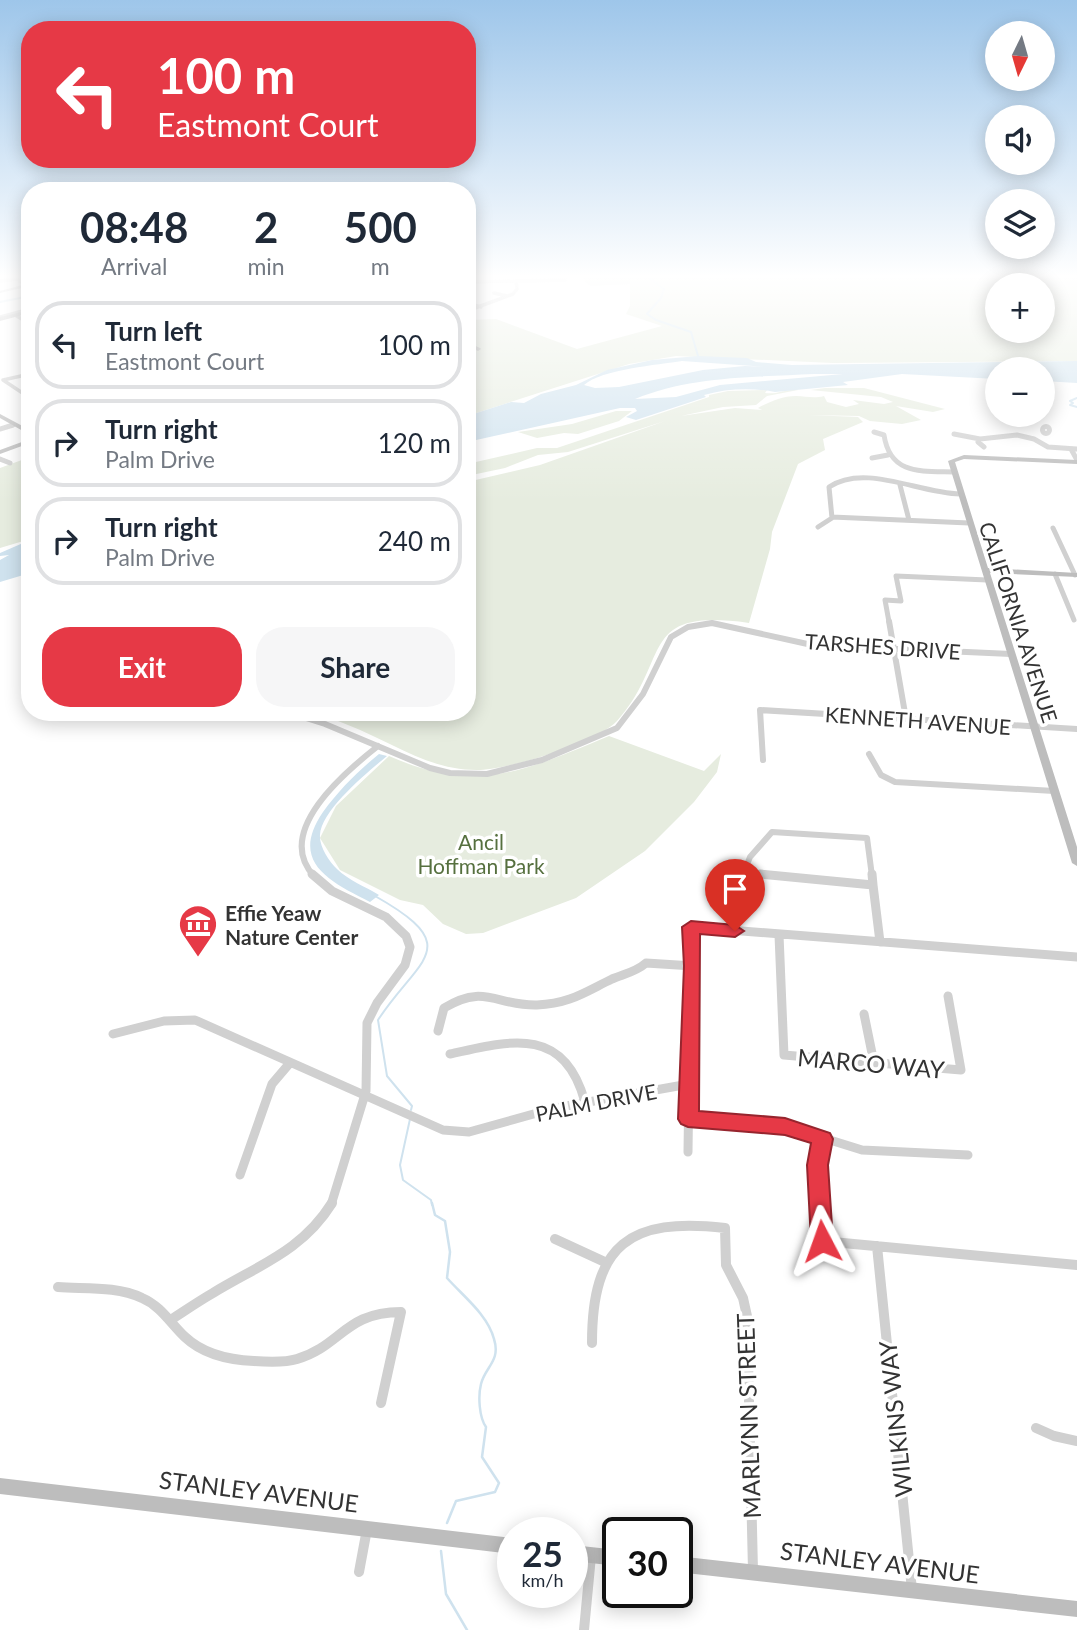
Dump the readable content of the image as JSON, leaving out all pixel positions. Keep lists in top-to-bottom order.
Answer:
{
  "streets": {
    "street": [
      "CALIFORNIA AVENUE",
      "TARSHES DRIVE",
      "KENNETH AVENUE",
      "MARCO WAY",
      "PALM DRIVE",
      "MARLYNN STREET",
      "WILKINS WAY",
      "STANLEY AVENUE"
    ]
  },
  "crossings": [
    ["CALIFORNIA AVENUE", "TARSHES DRIVE"],
    ["CALIFORNIA AVENUE", "KENNETH AVENUE"],
    ["MARLYNN STREET", "STANLEY AVENUE"],
    ["WILKINS WAY", "STANLEY AVENUE"]
  ],
  "parks": ["Ancil Hoffman Park"],
  "places": {
    "museum": ["Effie Yeaw Nature Center"]
  },
  "north": "bottom",
  "page": {
    "map_buttons": ["+", "−"],
    "turn": ["100 m", "Eastmont Court"],
    "eta": [
      "08:48",
      "Arrival",
      "2",
      "min",
      "500",
      "m"
    ],
    "list": [
      {
        "name": "Turn left",
        "note": "Eastmont Court",
        "value": "100 m"
      },
      {
        "name": "Turn right",
        "note": "Palm Drive",
        "value": "120 m"
      },
      {
        "name": "Turn right",
        "note": "Palm Drive",
        "value": "240 m"
      }
    ],
    "buttons": ["Exit", "Share"],
    "speed": "25 km/h",
    "limit": "30"
  }
}
